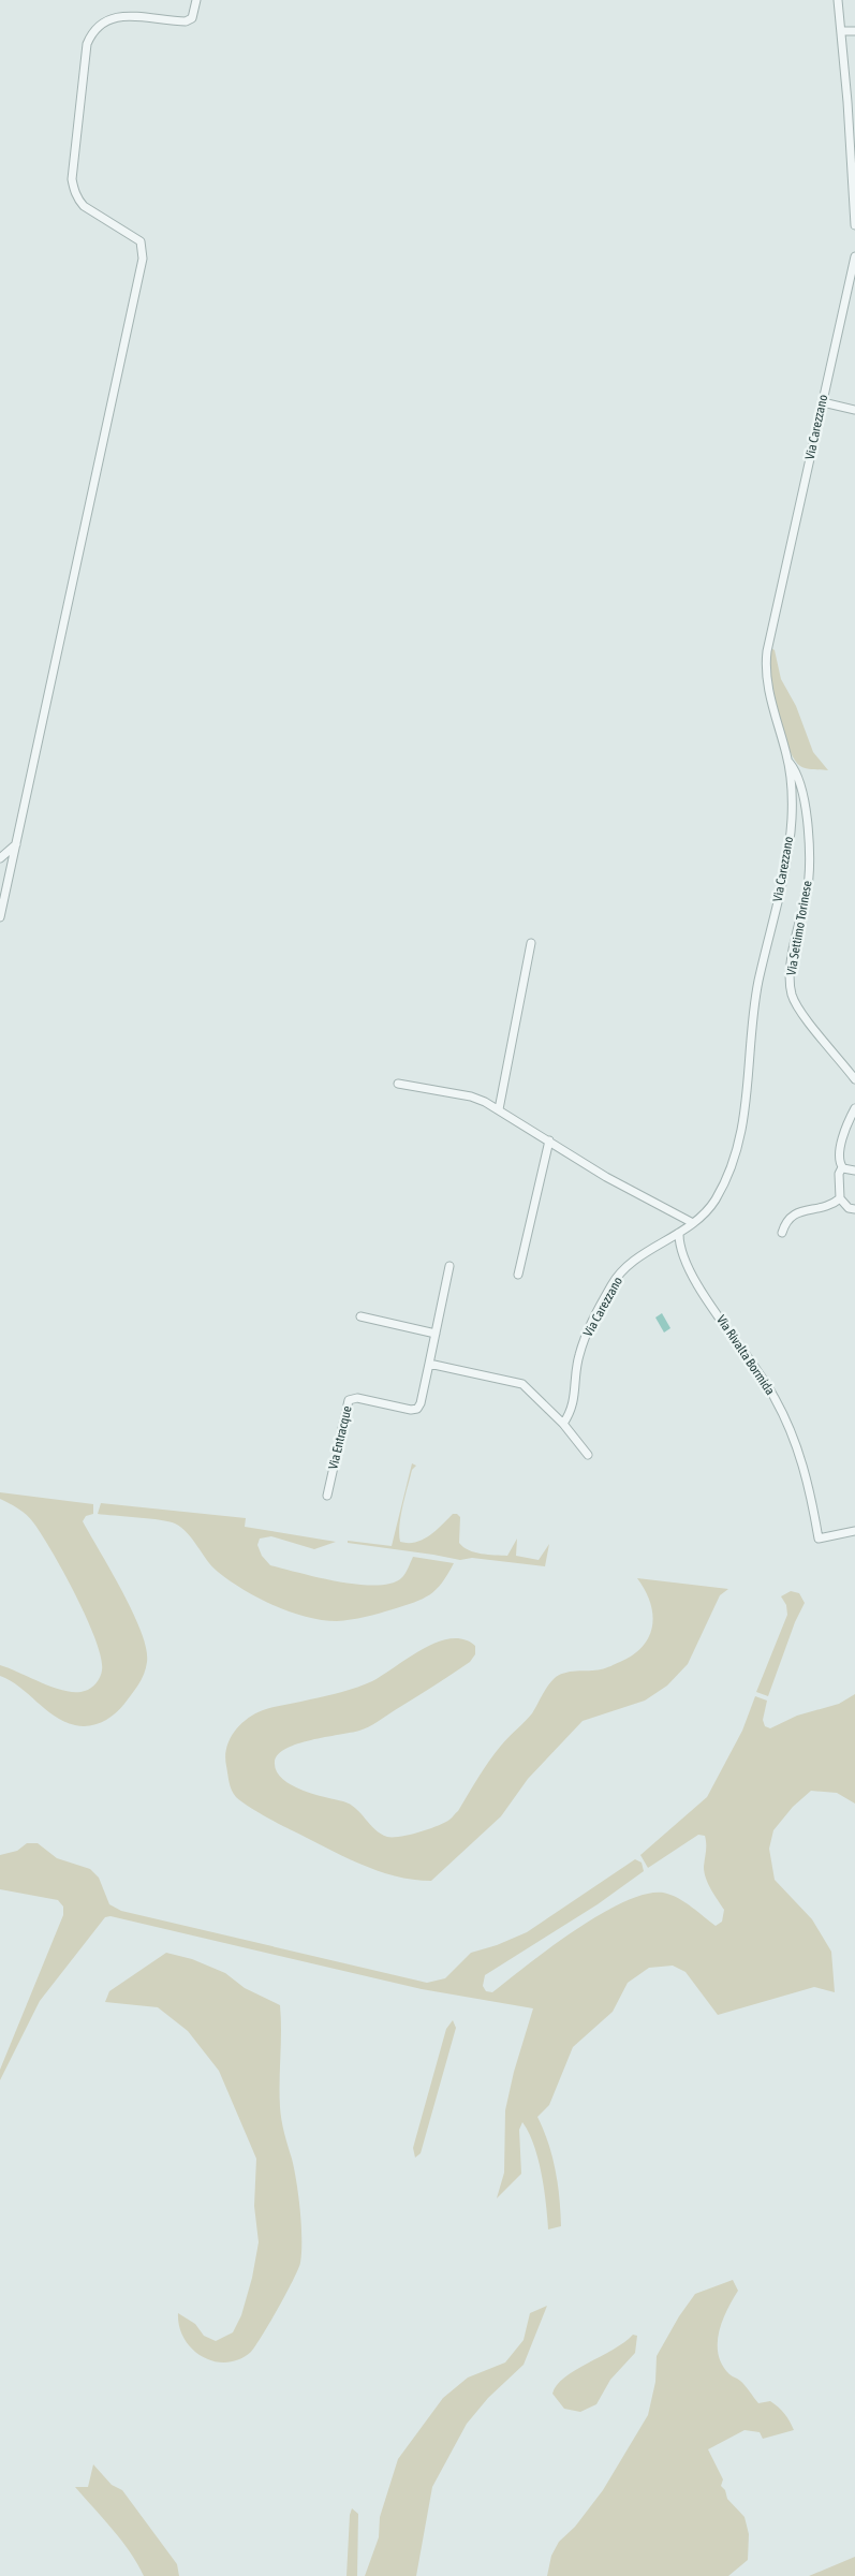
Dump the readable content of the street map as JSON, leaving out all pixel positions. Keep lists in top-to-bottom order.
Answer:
{
  "streets": {
    "street": [
      "Via Carezzano",
      "Via Settimo Torinese",
      "Via Rivalta Bormida",
      "Via Entracque"
    ]
  },
  "crossings": [
    ["Via Carezzano", "Via Settimo Torinese"],
    ["Via Carezzano", "Via Rivalta Bormida"]
  ]
}
